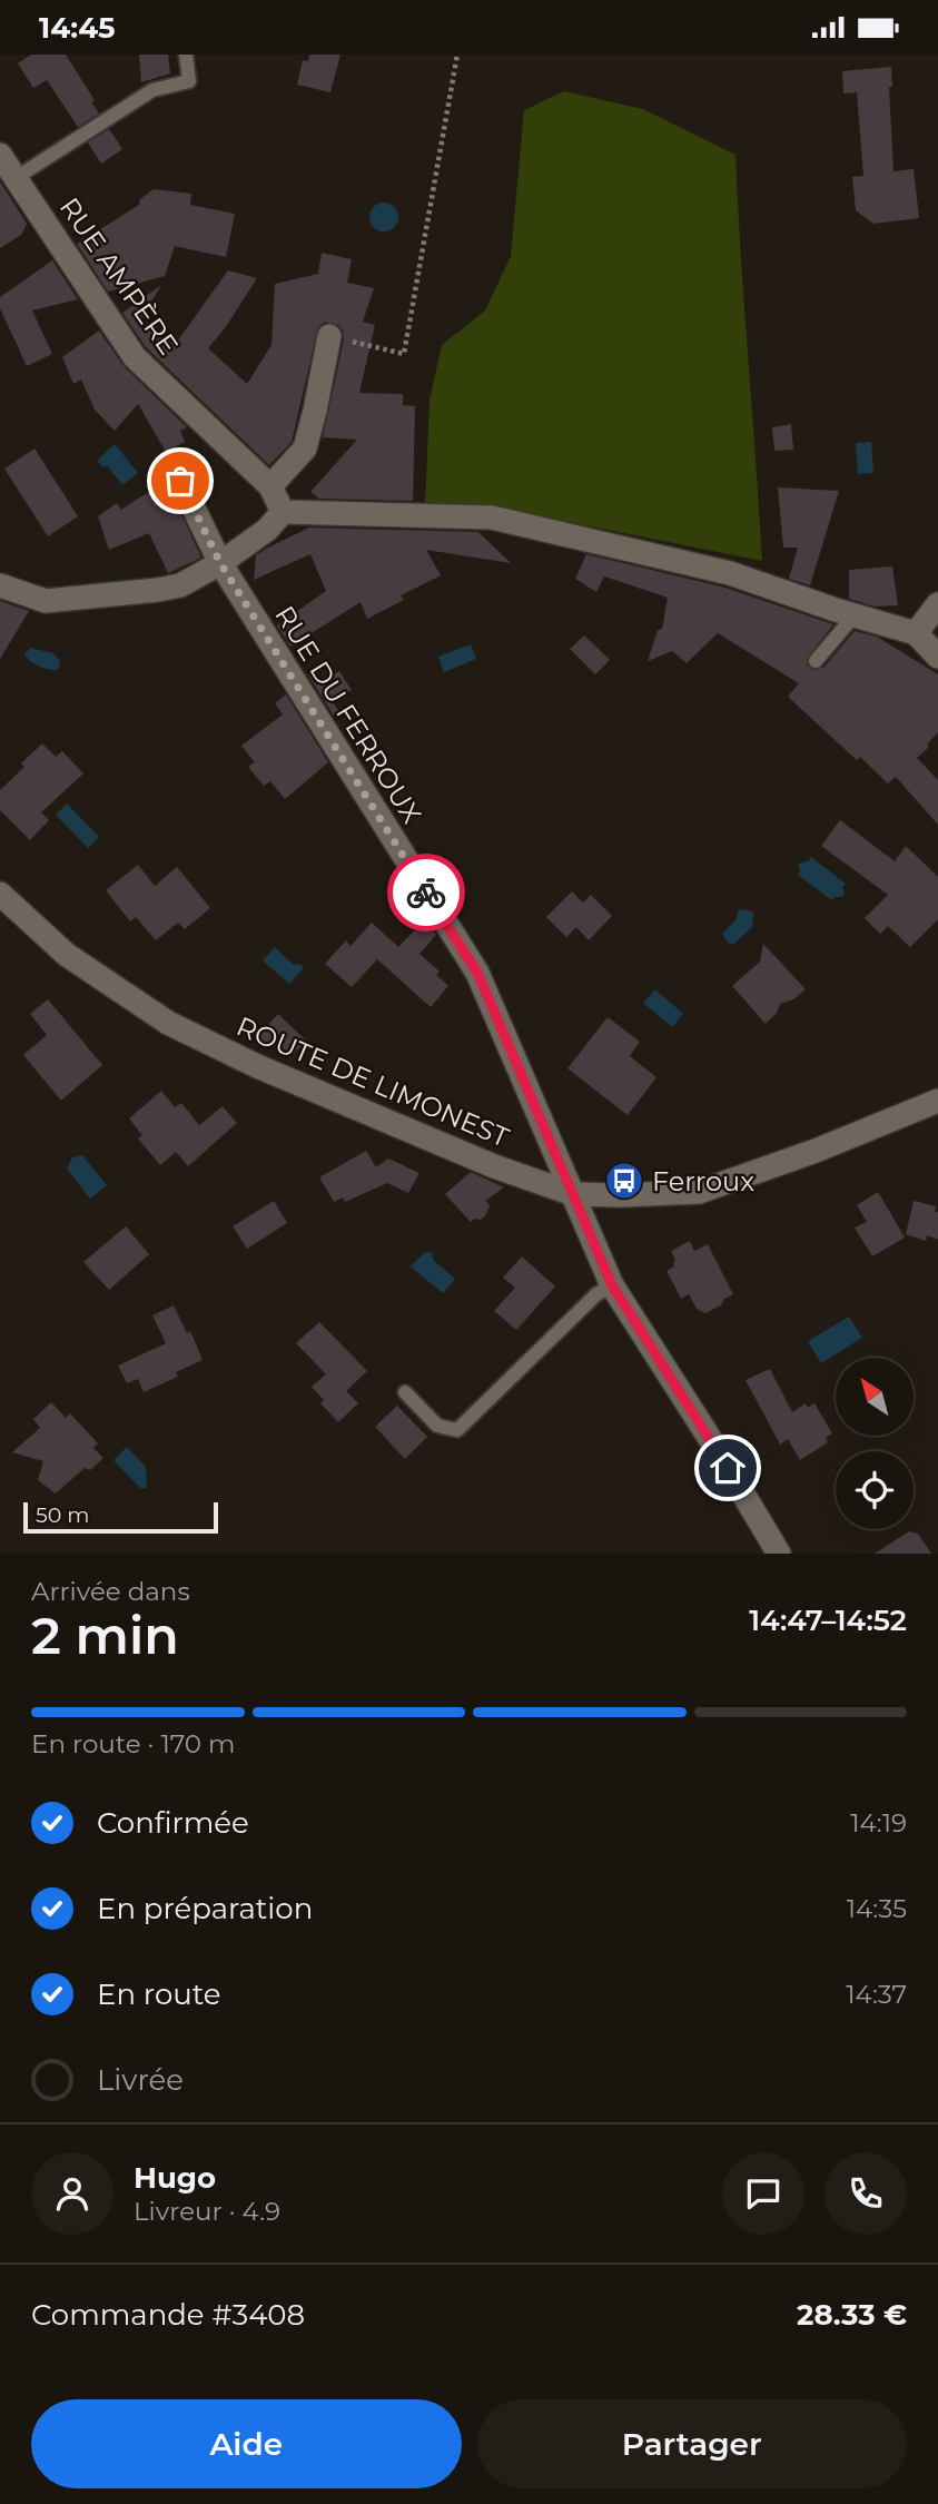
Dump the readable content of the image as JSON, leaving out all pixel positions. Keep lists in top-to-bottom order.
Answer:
{
  "streets": {
    "street": ["RUE AMPÈRE", "RUE DU FERROUX", "ROUTE DE LIMONEST"]
  },
  "crossings": [
    ["RUE DU FERROUX", "ROUTE DE LIMONEST"]
  ],
  "places": {
    "bus stop": ["Ferroux"]
  },
  "scale_bar": "50 m",
  "north": "top left",
  "page": {
    "status": "14:45",
    "scale": "50 m",
    "heading": ["2 min", "Arrivée dans", "14:47–14:52"],
    "panel": [
      "Hugo",
      "Livreur · 4.9",
      "Commande #3408",
      "28.33 €"
    ],
    "bar": "En route · 170 m",
    "list": [
      ["Confirmée", "14:19"],
      ["En préparation", "14:35"],
      ["En route", "14:37"],
      "Livrée"
    ],
    "buttons": ["Aide", "Partager"]
  }
}
